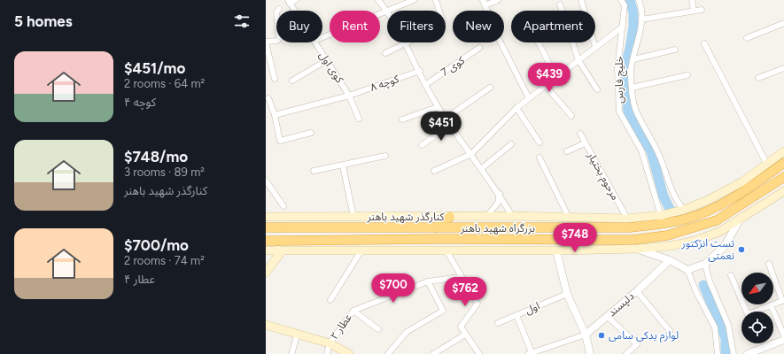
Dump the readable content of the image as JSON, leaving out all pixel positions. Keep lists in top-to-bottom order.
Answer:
{
  "streets": {
    "highway": ["بزرگراه شهید باهنر"],
    "main road": ["کنارگذر شهید باهنر"],
    "street": [
      "کوی 7",
      "کوی اول",
      "خلیج فارس",
      "کوچه ۸",
      "مرحوم بختیار",
      "دلپسند",
      "اول",
      "عطار ۲"
    ]
  },
  "crossings": [
    ["کوی اول", "کوچه ۸"],
    ["خلیج فارس", "کنارگذر شهید باهنر"],
    ["خلیج فارس", "بزرگراه شهید باهنر"],
    ["مرحوم بختیار", "کنارگذر شهید باهنر"],
    ["کنارگذر شهید باهنر", "بزرگراه شهید باهنر"]
  ],
  "places": ["تست انژکتور نعمتی", "لوازم یدکی سامی"],
  "north": "bottom left",
  "page": {
    "heading": "5 homes",
    "chip": [
      "Buy",
      "Rent",
      "Filters",
      "New",
      "Apartment"
    ],
    "list": [
      {
        "name": "$451/mo",
        "note": "2 rooms · 64 m² · کوچه ۴"
      },
      {
        "name": "$748/mo",
        "note": "3 rooms · 89 m² · کنارگذر شهید باهنر"
      },
      {
        "name": "$700/mo",
        "note": "2 rooms · 74 m² · عطار ۴"
      }
    ],
    "price": [
      "$439",
      "$451",
      "$748",
      "$700",
      "$762"
    ]
  }
}
